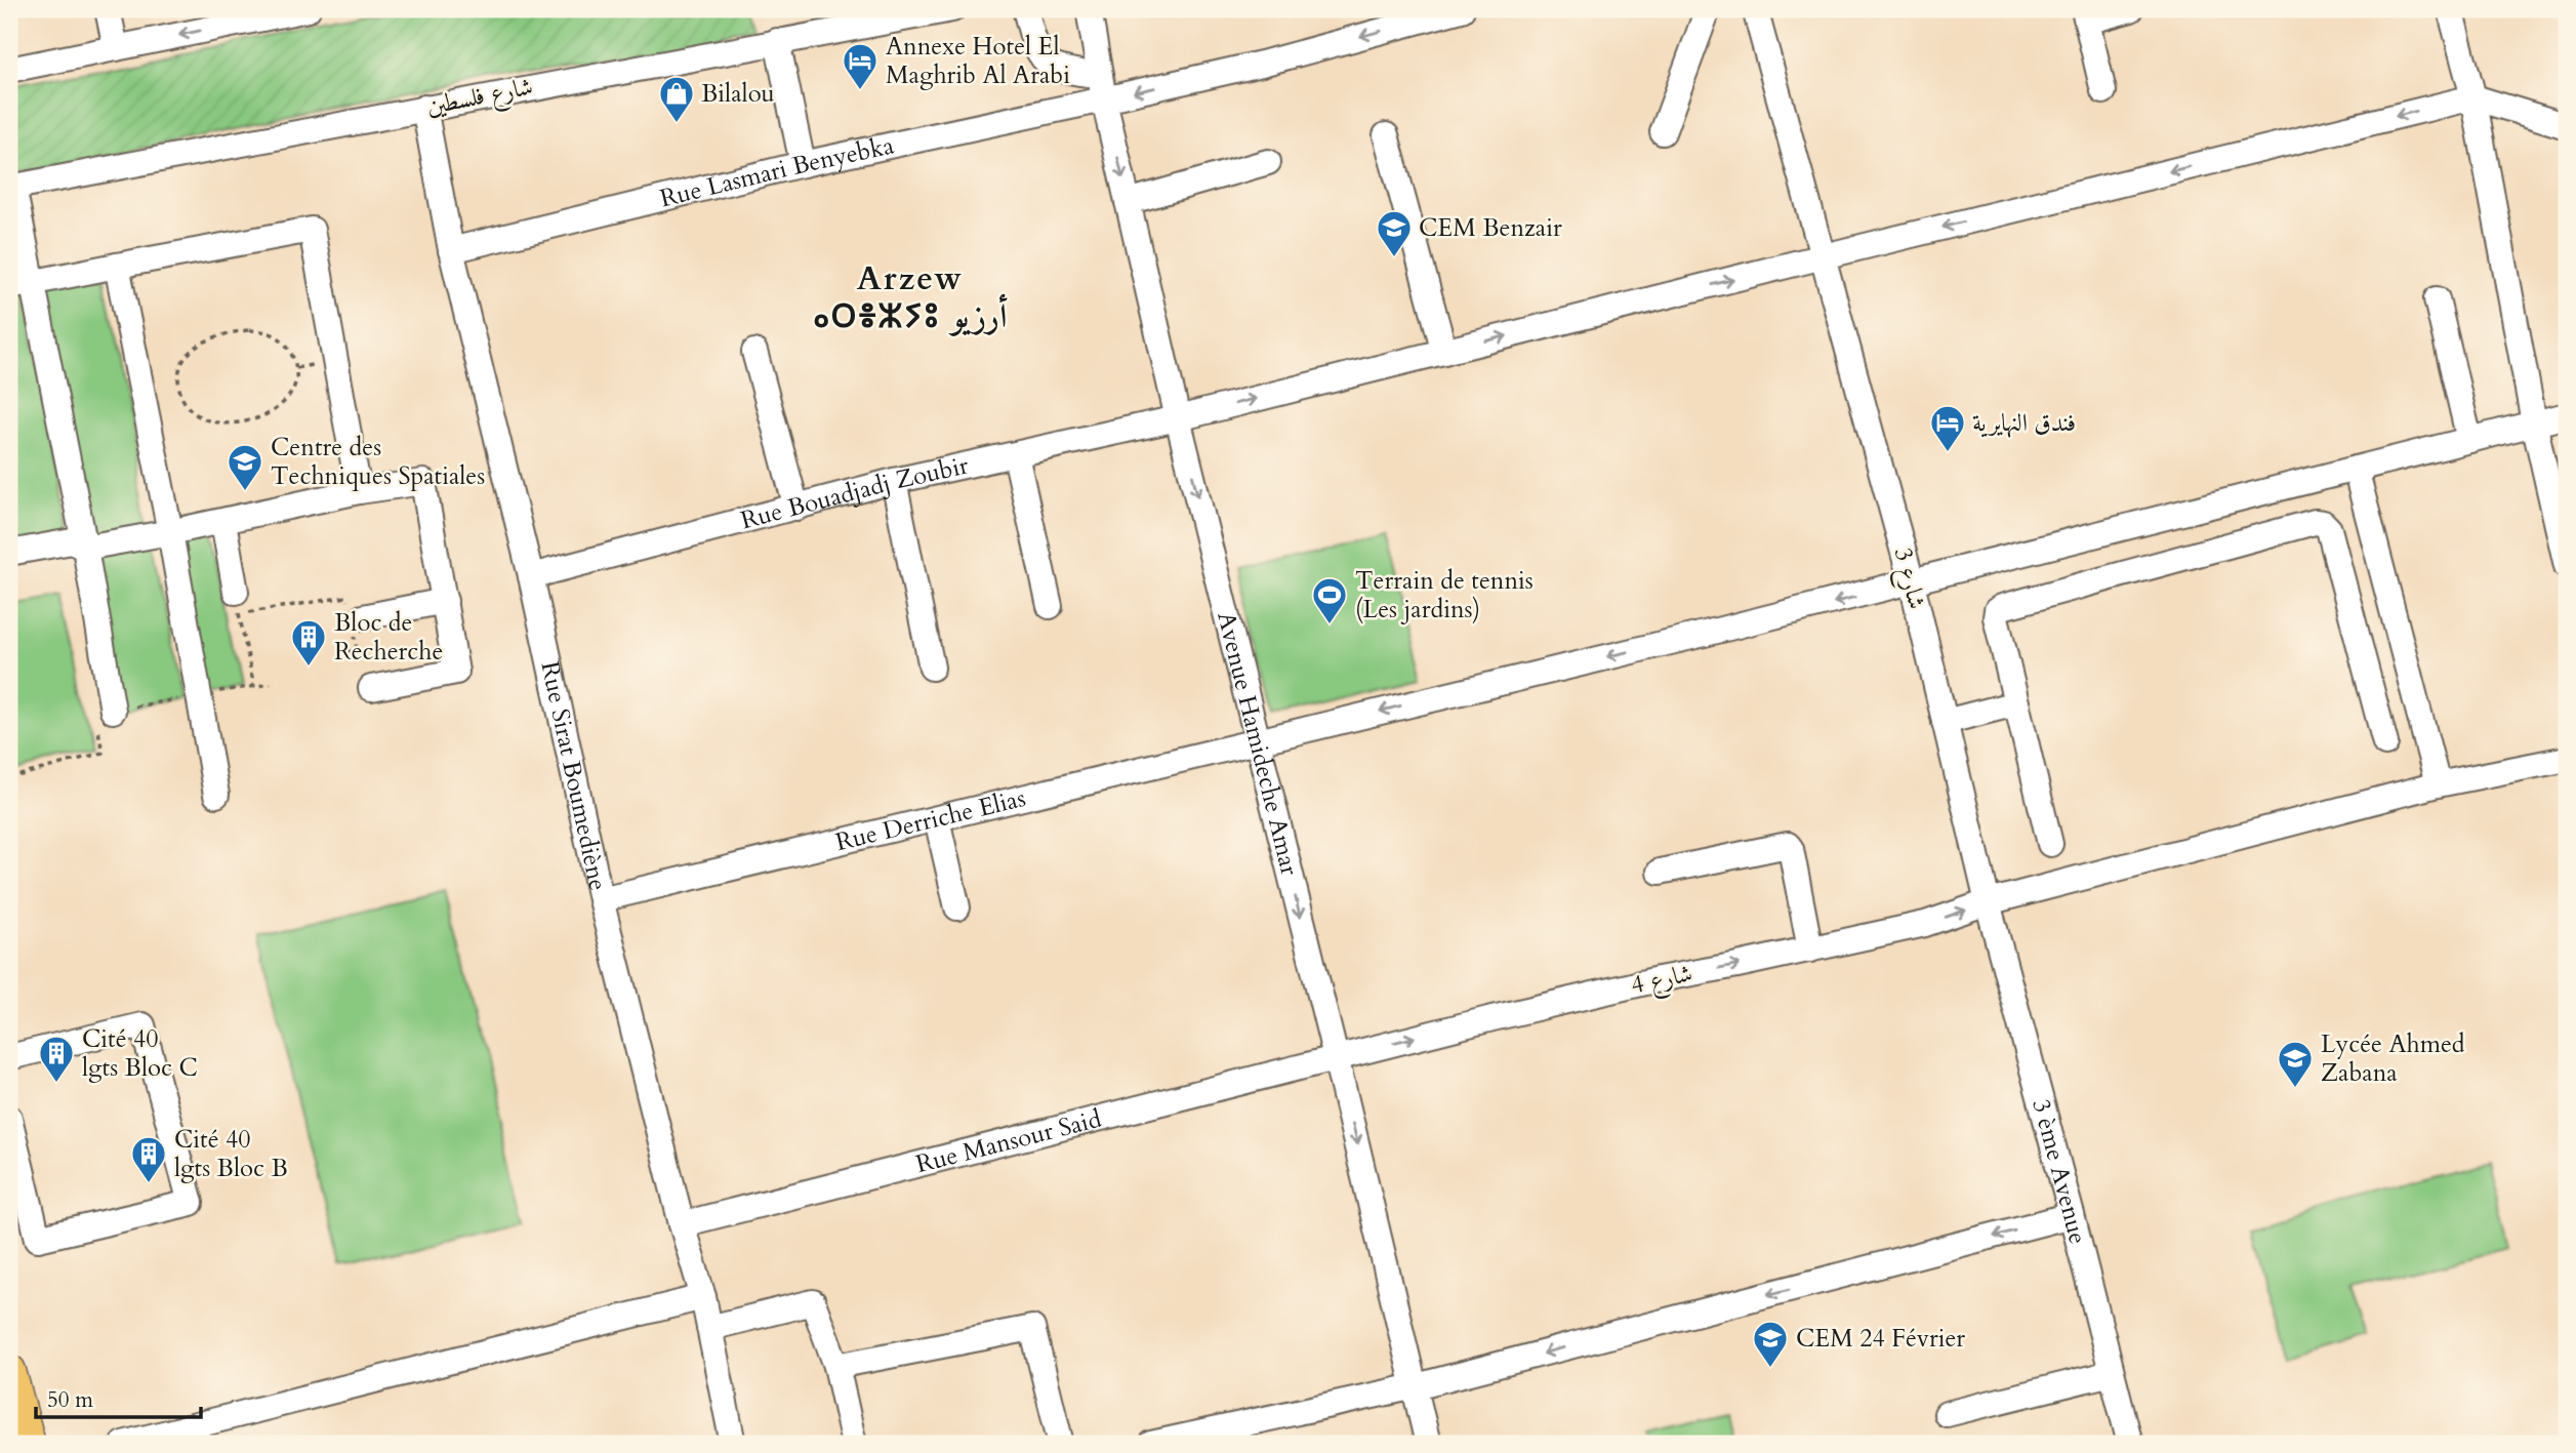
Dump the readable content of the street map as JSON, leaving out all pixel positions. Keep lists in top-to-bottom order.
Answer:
{
  "streets": {
    "street": [
      "شارع فلسطين",
      "Rue Lasmari Benyebka",
      "Rue Bouadjadj Zoubir",
      "شارع 3",
      "Avenue Hamideche Amar",
      "Rue Sirat Boumediène",
      "Rue Derriche Elias",
      "شارع 4",
      "Rue Mansour Said",
      "3 ème Avenue"
    ]
  },
  "crossings": [
    ["شارع فلسطين", "Rue Sirat Boumediène"],
    ["Rue Lasmari Benyebka", "Avenue Hamideche Amar"],
    ["Rue Lasmari Benyebka", "Rue Sirat Boumediène"],
    ["Rue Bouadjadj Zoubir", "شارع 3"],
    ["Rue Bouadjadj Zoubir", "Avenue Hamideche Amar"],
    ["Rue Bouadjadj Zoubir", "Rue Sirat Boumediène"],
    ["شارع 3", "Rue Derriche Elias"],
    ["شارع 3", "شارع 4"],
    ["شارع 3", "3 ème Avenue"],
    ["Avenue Hamideche Amar", "Rue Derriche Elias"],
    ["Avenue Hamideche Amar", "شارع 4"],
    ["Avenue Hamideche Amar", "Rue Mansour Said"],
    ["Rue Sirat Boumediène", "Rue Derriche Elias"],
    ["Rue Sirat Boumediène", "Rue Mansour Said"],
    ["شارع 4", "Rue Mansour Said"],
    ["شارع 4", "3 ème Avenue"]
  ],
  "one_way": ["Avenue Hamideche Amar", "شارع 4"],
  "districts": ["Arzew ⴰⵔⴻⵣⵢⵓ أرزيو"],
  "places": {
    "hotel": ["Annexe Hotel El Maghrib Al Arabi", "فندق النهايرية"],
    "shop": ["Bilalou"],
    "school or university": [
      "CEM Benzair",
      "Centre des Techniques Spatiales",
      "Lycée Ahmed Zabana",
      "CEM 24 Février"
    ],
    "sports": ["Terrain de tennis (Les jardins)"],
    "building": ["Bloc de Recherche", "Cité 40 lgts Bloc C", "Cité 40 lgts Bloc B"]
  },
  "scale_bar": "50 m"
}
